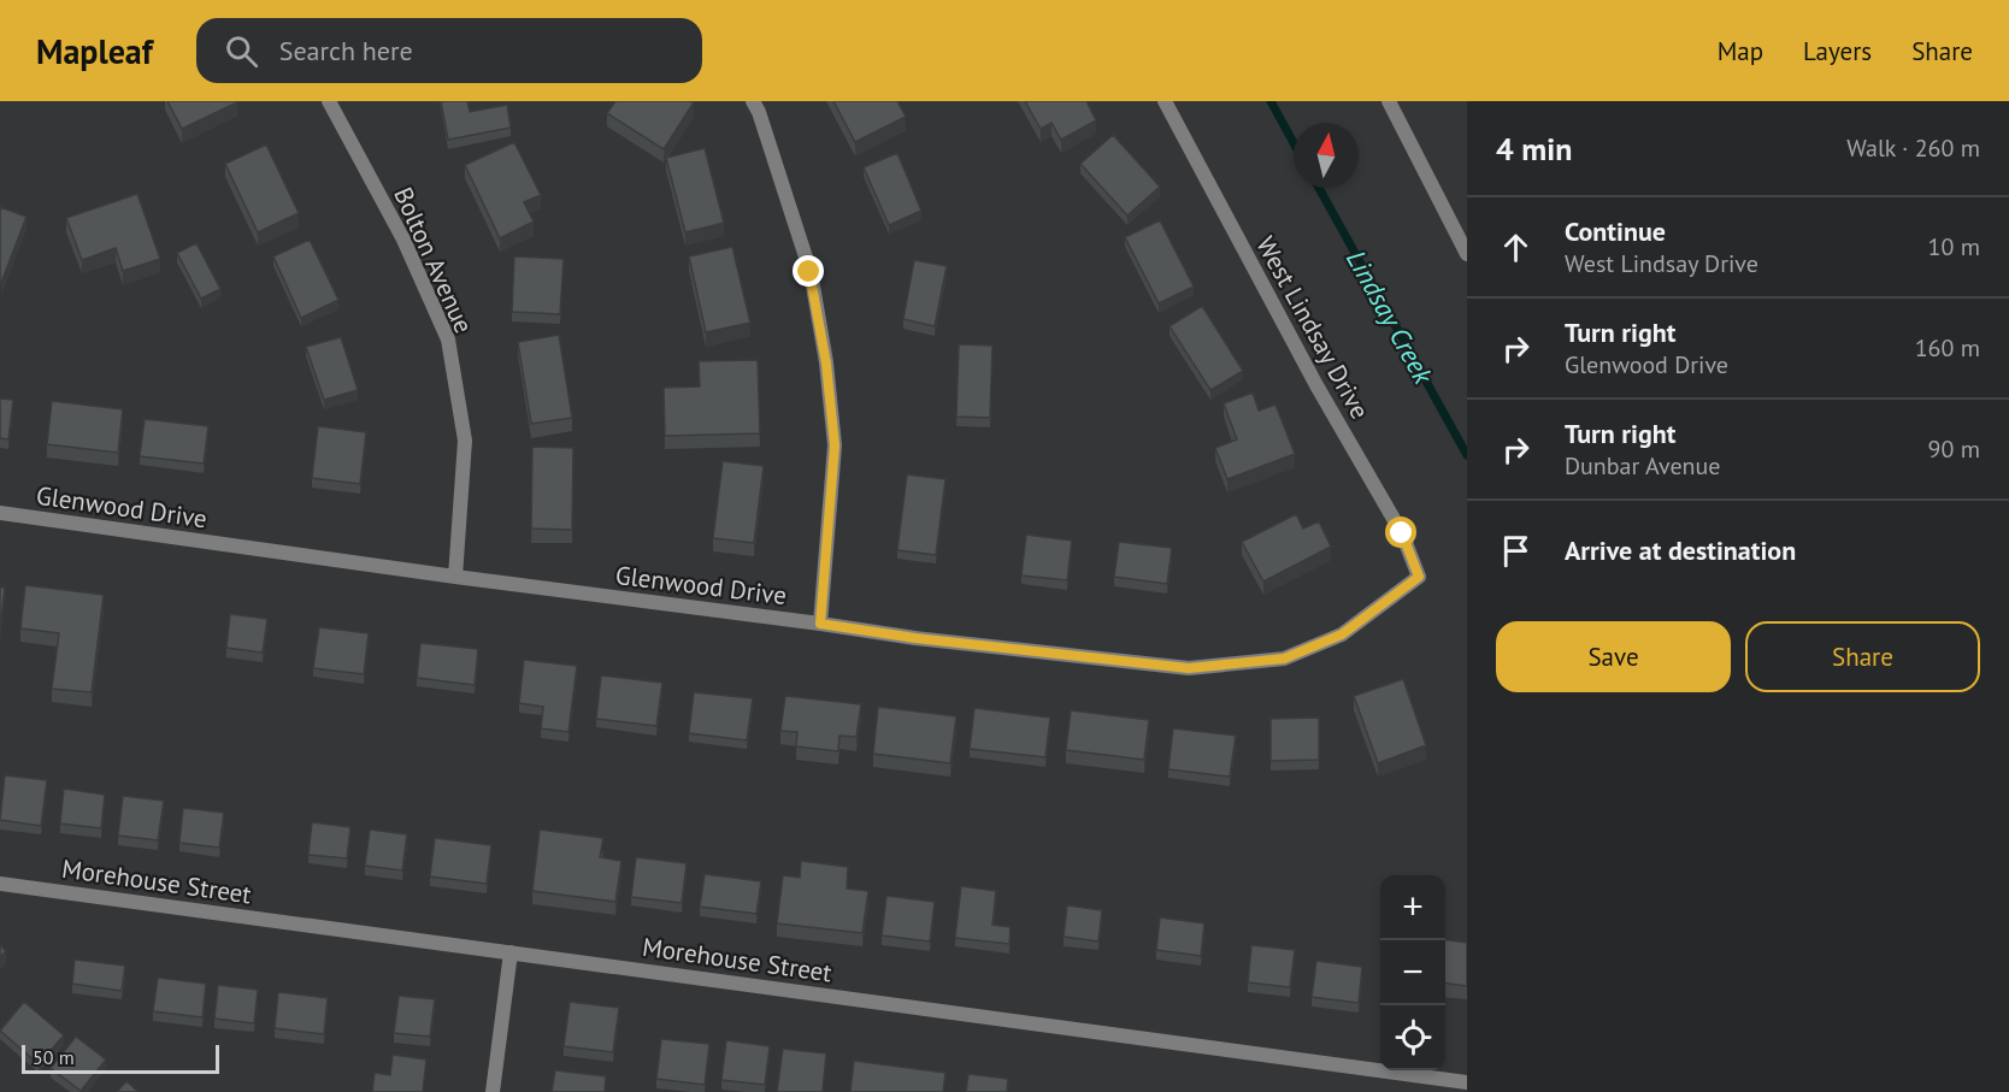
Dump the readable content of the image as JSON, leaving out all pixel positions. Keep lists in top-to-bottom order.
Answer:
{
  "streets": {
    "street": [
      "Bolton Avenue",
      "West Lindsay Drive",
      "Glenwood Drive",
      "Morehouse Street"
    ]
  },
  "crossings": [
    ["Bolton Avenue", "Glenwood Drive"],
    ["West Lindsay Drive", "Glenwood Drive"]
  ],
  "water": ["Lindsay Creek"],
  "scale_bar": "50 m",
  "north": "top",
  "page": {
    "header": "Mapleaf",
    "search": "Search here",
    "nav": ["Map", "Layers", "Share"],
    "heading": ["4 min", "Walk · 260 m"],
    "list": [
      ["Continue", "West Lindsay Drive", "10 m"],
      ["Turn right", "Glenwood Drive", "160 m"],
      ["Turn right", "Dunbar Avenue", "90 m"],
      "Arrive at destination"
    ],
    "buttons": ["Save", "Share"],
    "map_buttons": ["+", "−"],
    "scale": "50 m"
  }
}
